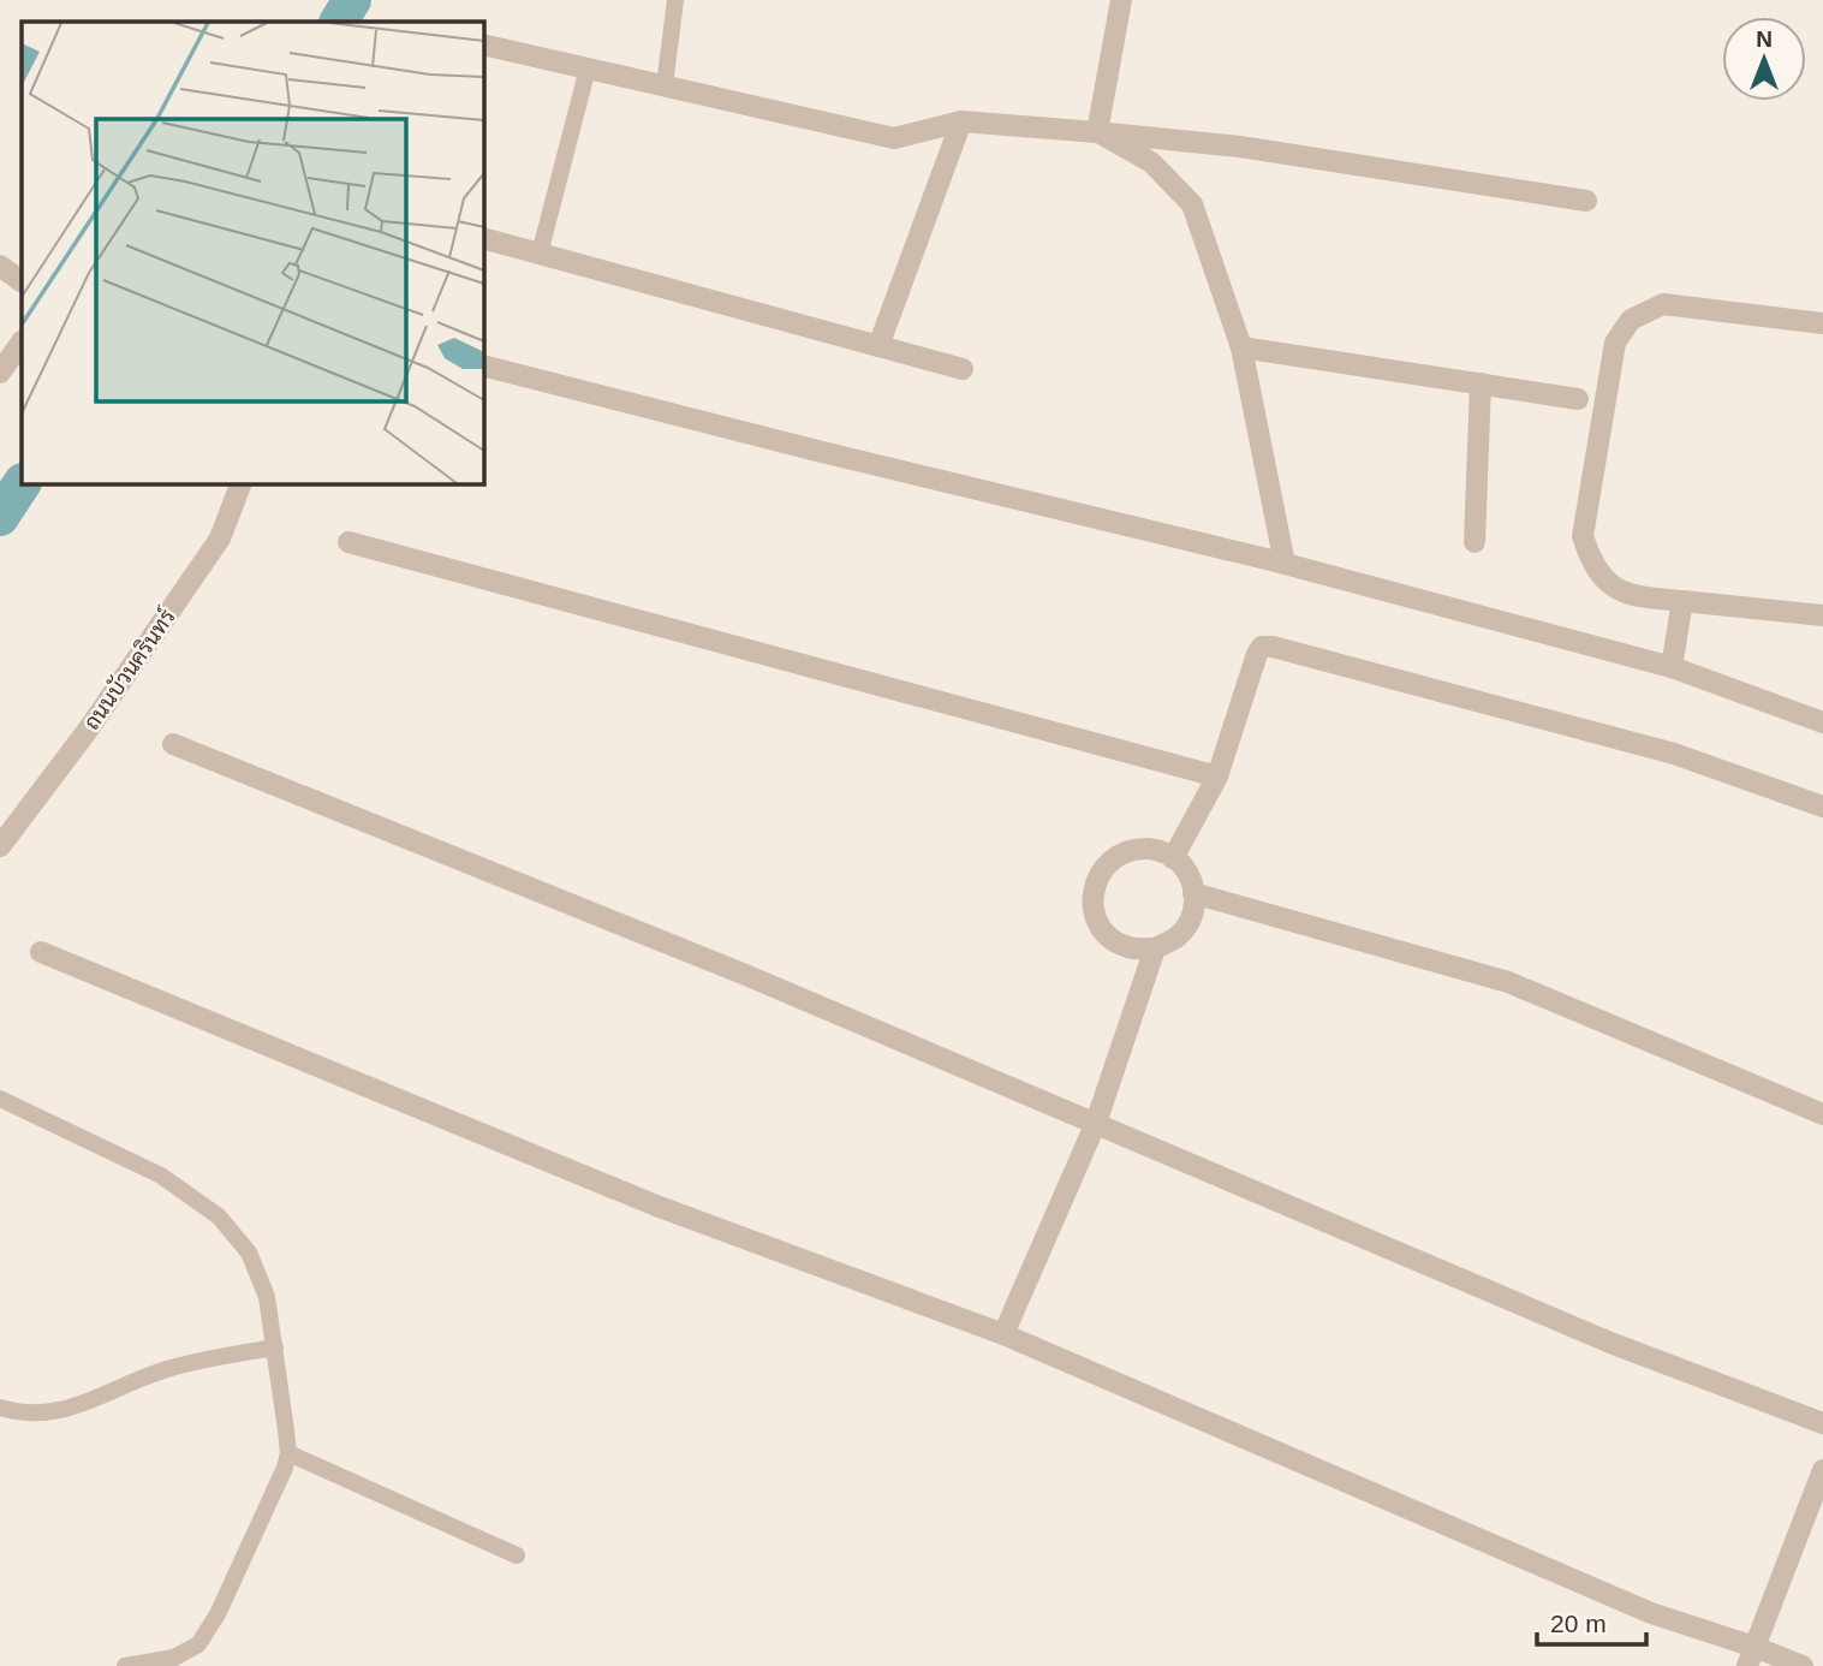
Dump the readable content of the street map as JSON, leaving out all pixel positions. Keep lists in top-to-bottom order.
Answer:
{
  "streets": {
    "street": ["ถนนบัวนครินทร์"]
  },
  "scale_bar": "20 m",
  "north": "top"
}
